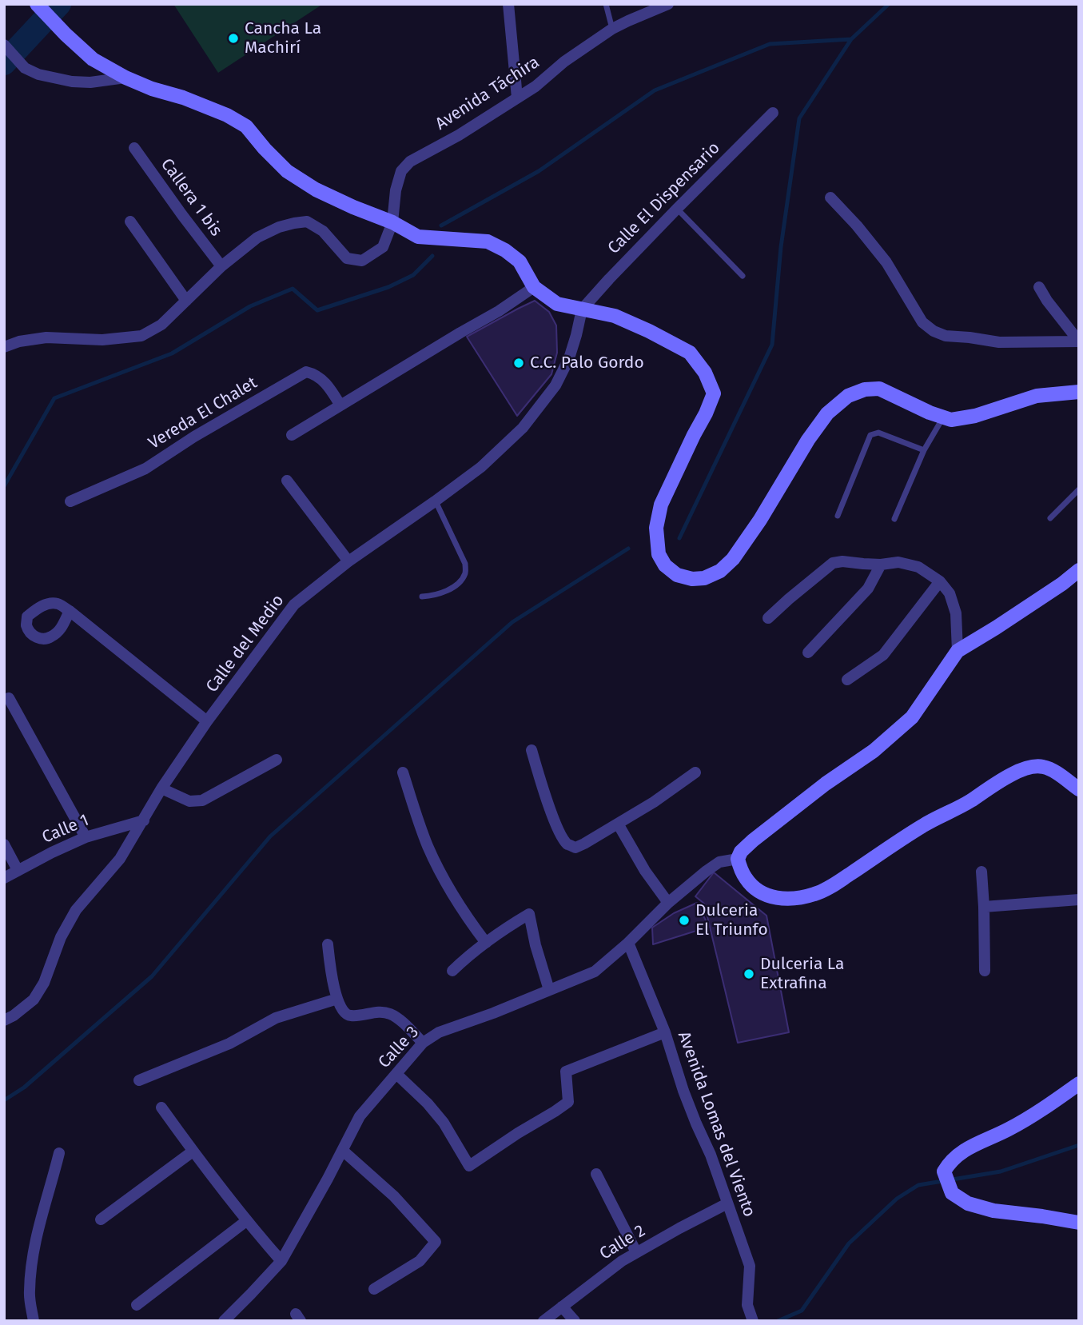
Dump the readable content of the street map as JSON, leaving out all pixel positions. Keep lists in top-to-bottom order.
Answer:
{
  "streets": {
    "street": [
      "Avenida Táchira",
      "Callera 1 bis",
      "Calle El Dispensario",
      "Vereda El Chalet",
      "Calle del Medio",
      "Calle 1",
      "Calle 3",
      "Avenida Lomas del Viento",
      "Calle 2"
    ]
  },
  "crossings": [
    ["Avenida Táchira", "Callera 1 bis"],
    ["Calle El Dispensario", "Calle del Medio"],
    ["Calle del Medio", "Calle 1"],
    ["Calle 3", "Avenida Lomas del Viento"],
    ["Avenida Lomas del Viento", "Calle 2"]
  ],
  "places": [
    "Cancha La Machirí",
    "C.C. Palo Gordo",
    "Dulceria El Triunfo",
    "Dulceria La Extrafina"
  ]
}
